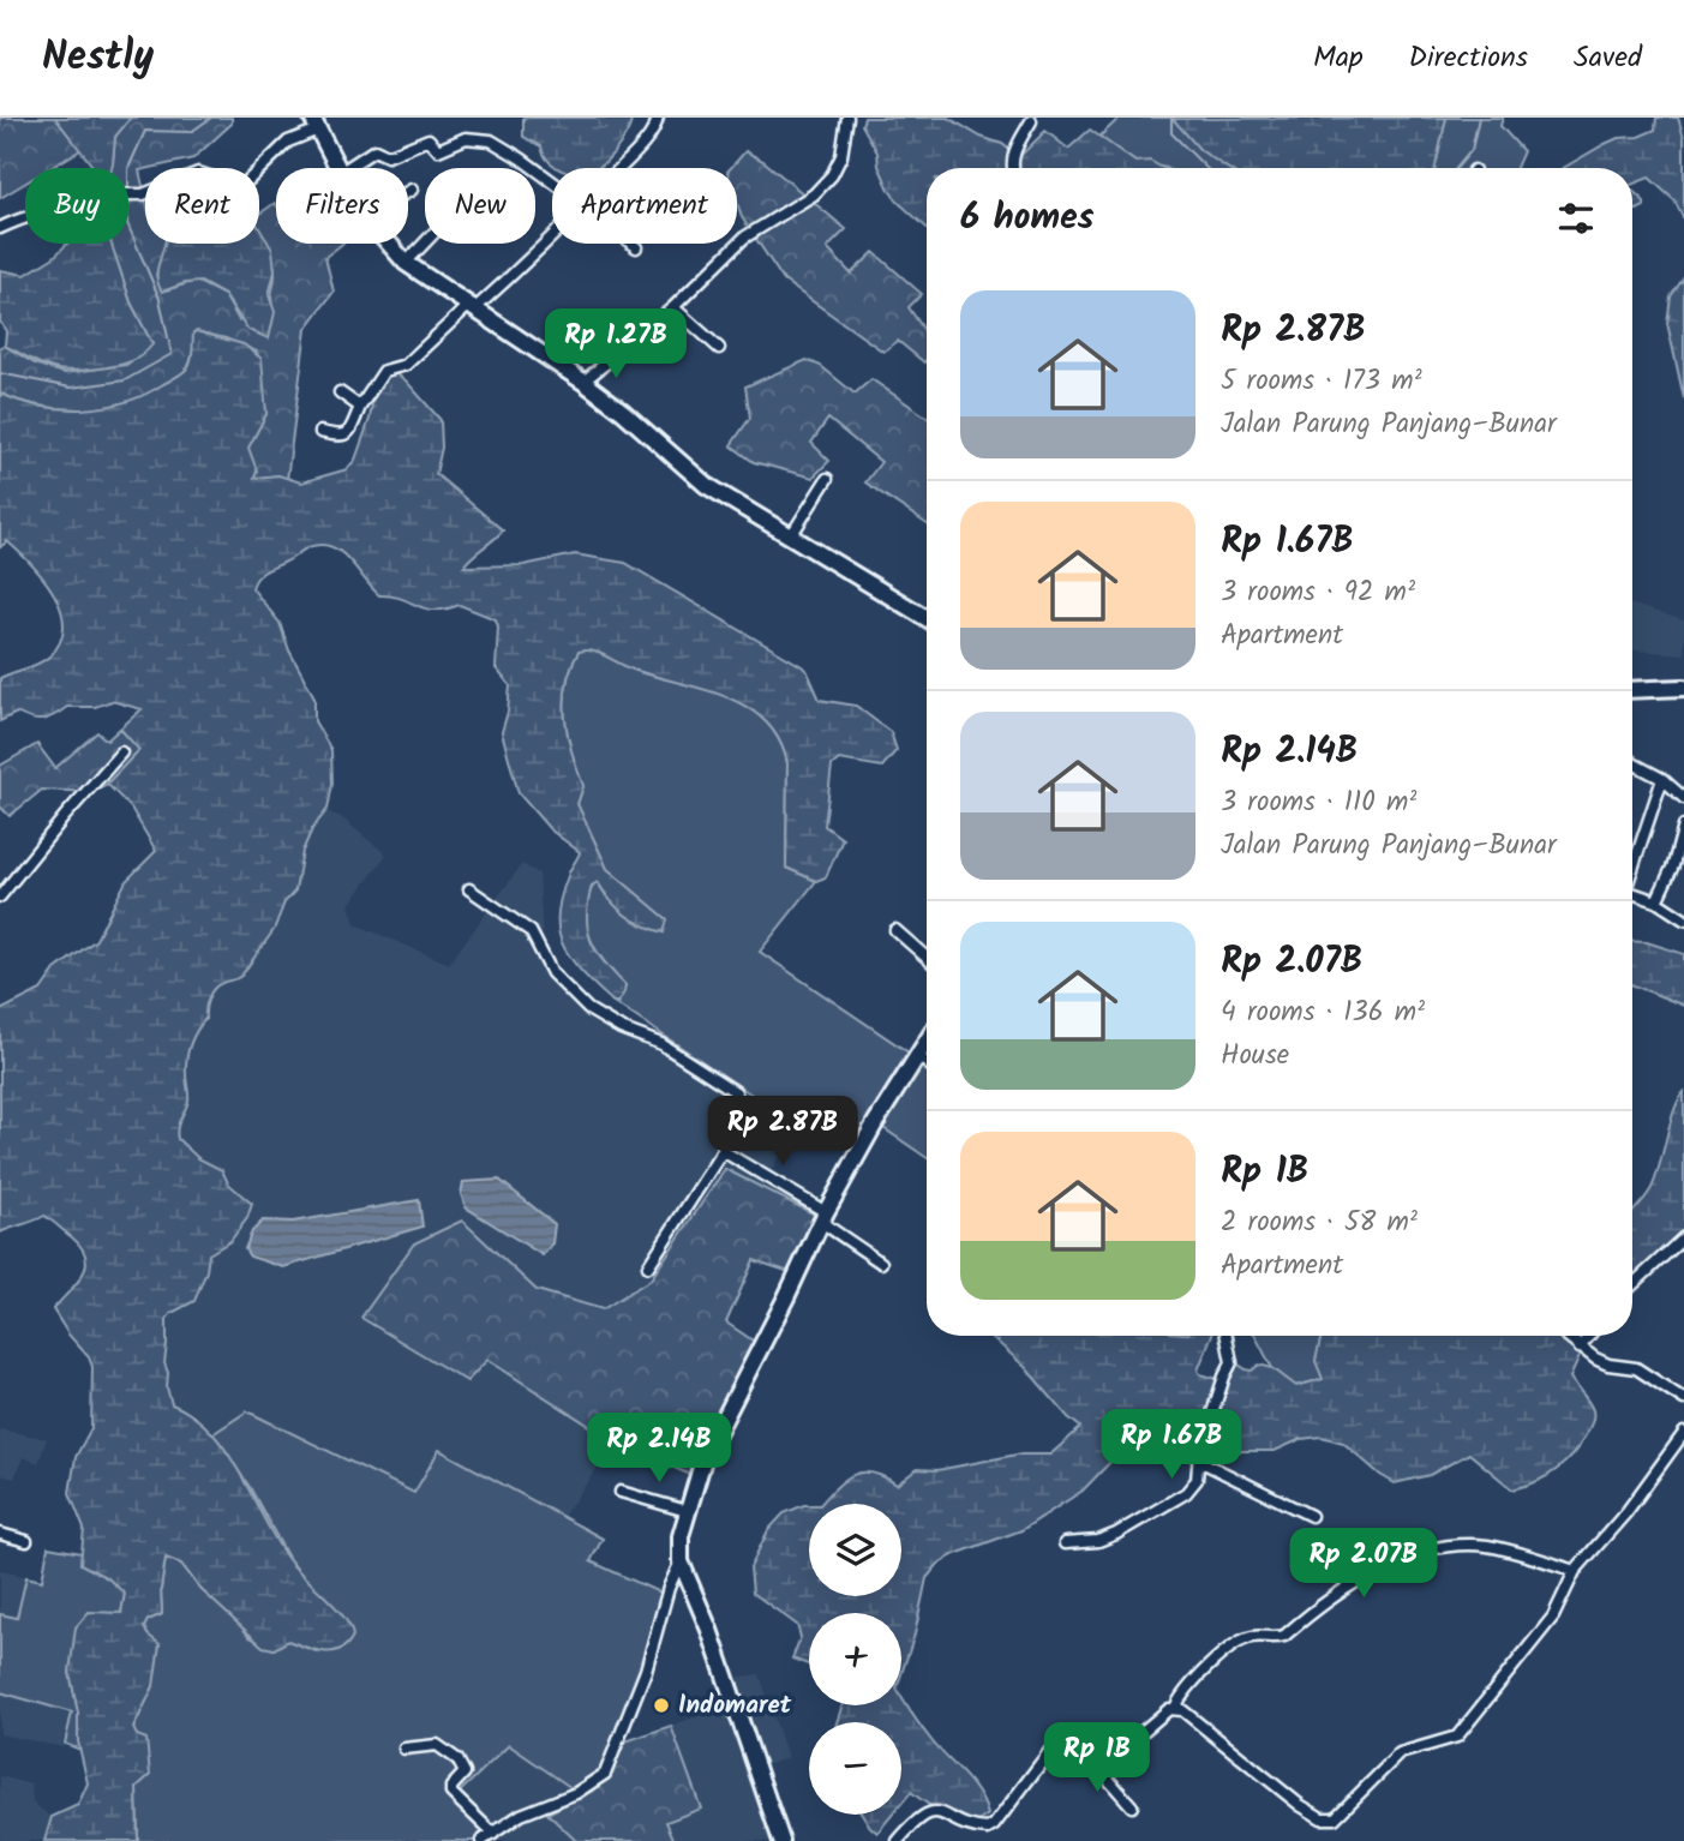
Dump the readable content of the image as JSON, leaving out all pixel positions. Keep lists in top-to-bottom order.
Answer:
{
  "places": ["Indomaret"],
  "page": {
    "header": "Nestly",
    "nav": ["Map", "Directions", "Saved"],
    "chip": [
      "Buy",
      "Rent",
      "Filters",
      "New",
      "Apartment"
    ],
    "heading": "6 homes",
    "list": [
      {
        "name": "Rp 2.87B",
        "note": "5 rooms · 173 m² · Jalan Parung Panjang–Bunar"
      },
      {
        "name": "Rp 1.67B",
        "note": "3 rooms · 92 m² · Apartment"
      },
      {
        "name": "Rp 2.14B",
        "note": "3 rooms · 110 m² · Jalan Parung Panjang–Bunar"
      },
      {
        "name": "Rp 2.07B",
        "note": "4 rooms · 136 m² · House"
      },
      {
        "name": "Rp 1B",
        "note": "2 rooms · 58 m² · Apartment"
      }
    ],
    "price": [
      "Rp 1.27B",
      "Rp 2.87B",
      "Rp 1.67B",
      "Rp 2.14B",
      "Rp 2.07B",
      "Rp 1B"
    ],
    "map_buttons": ["+", "−"]
  }
}
